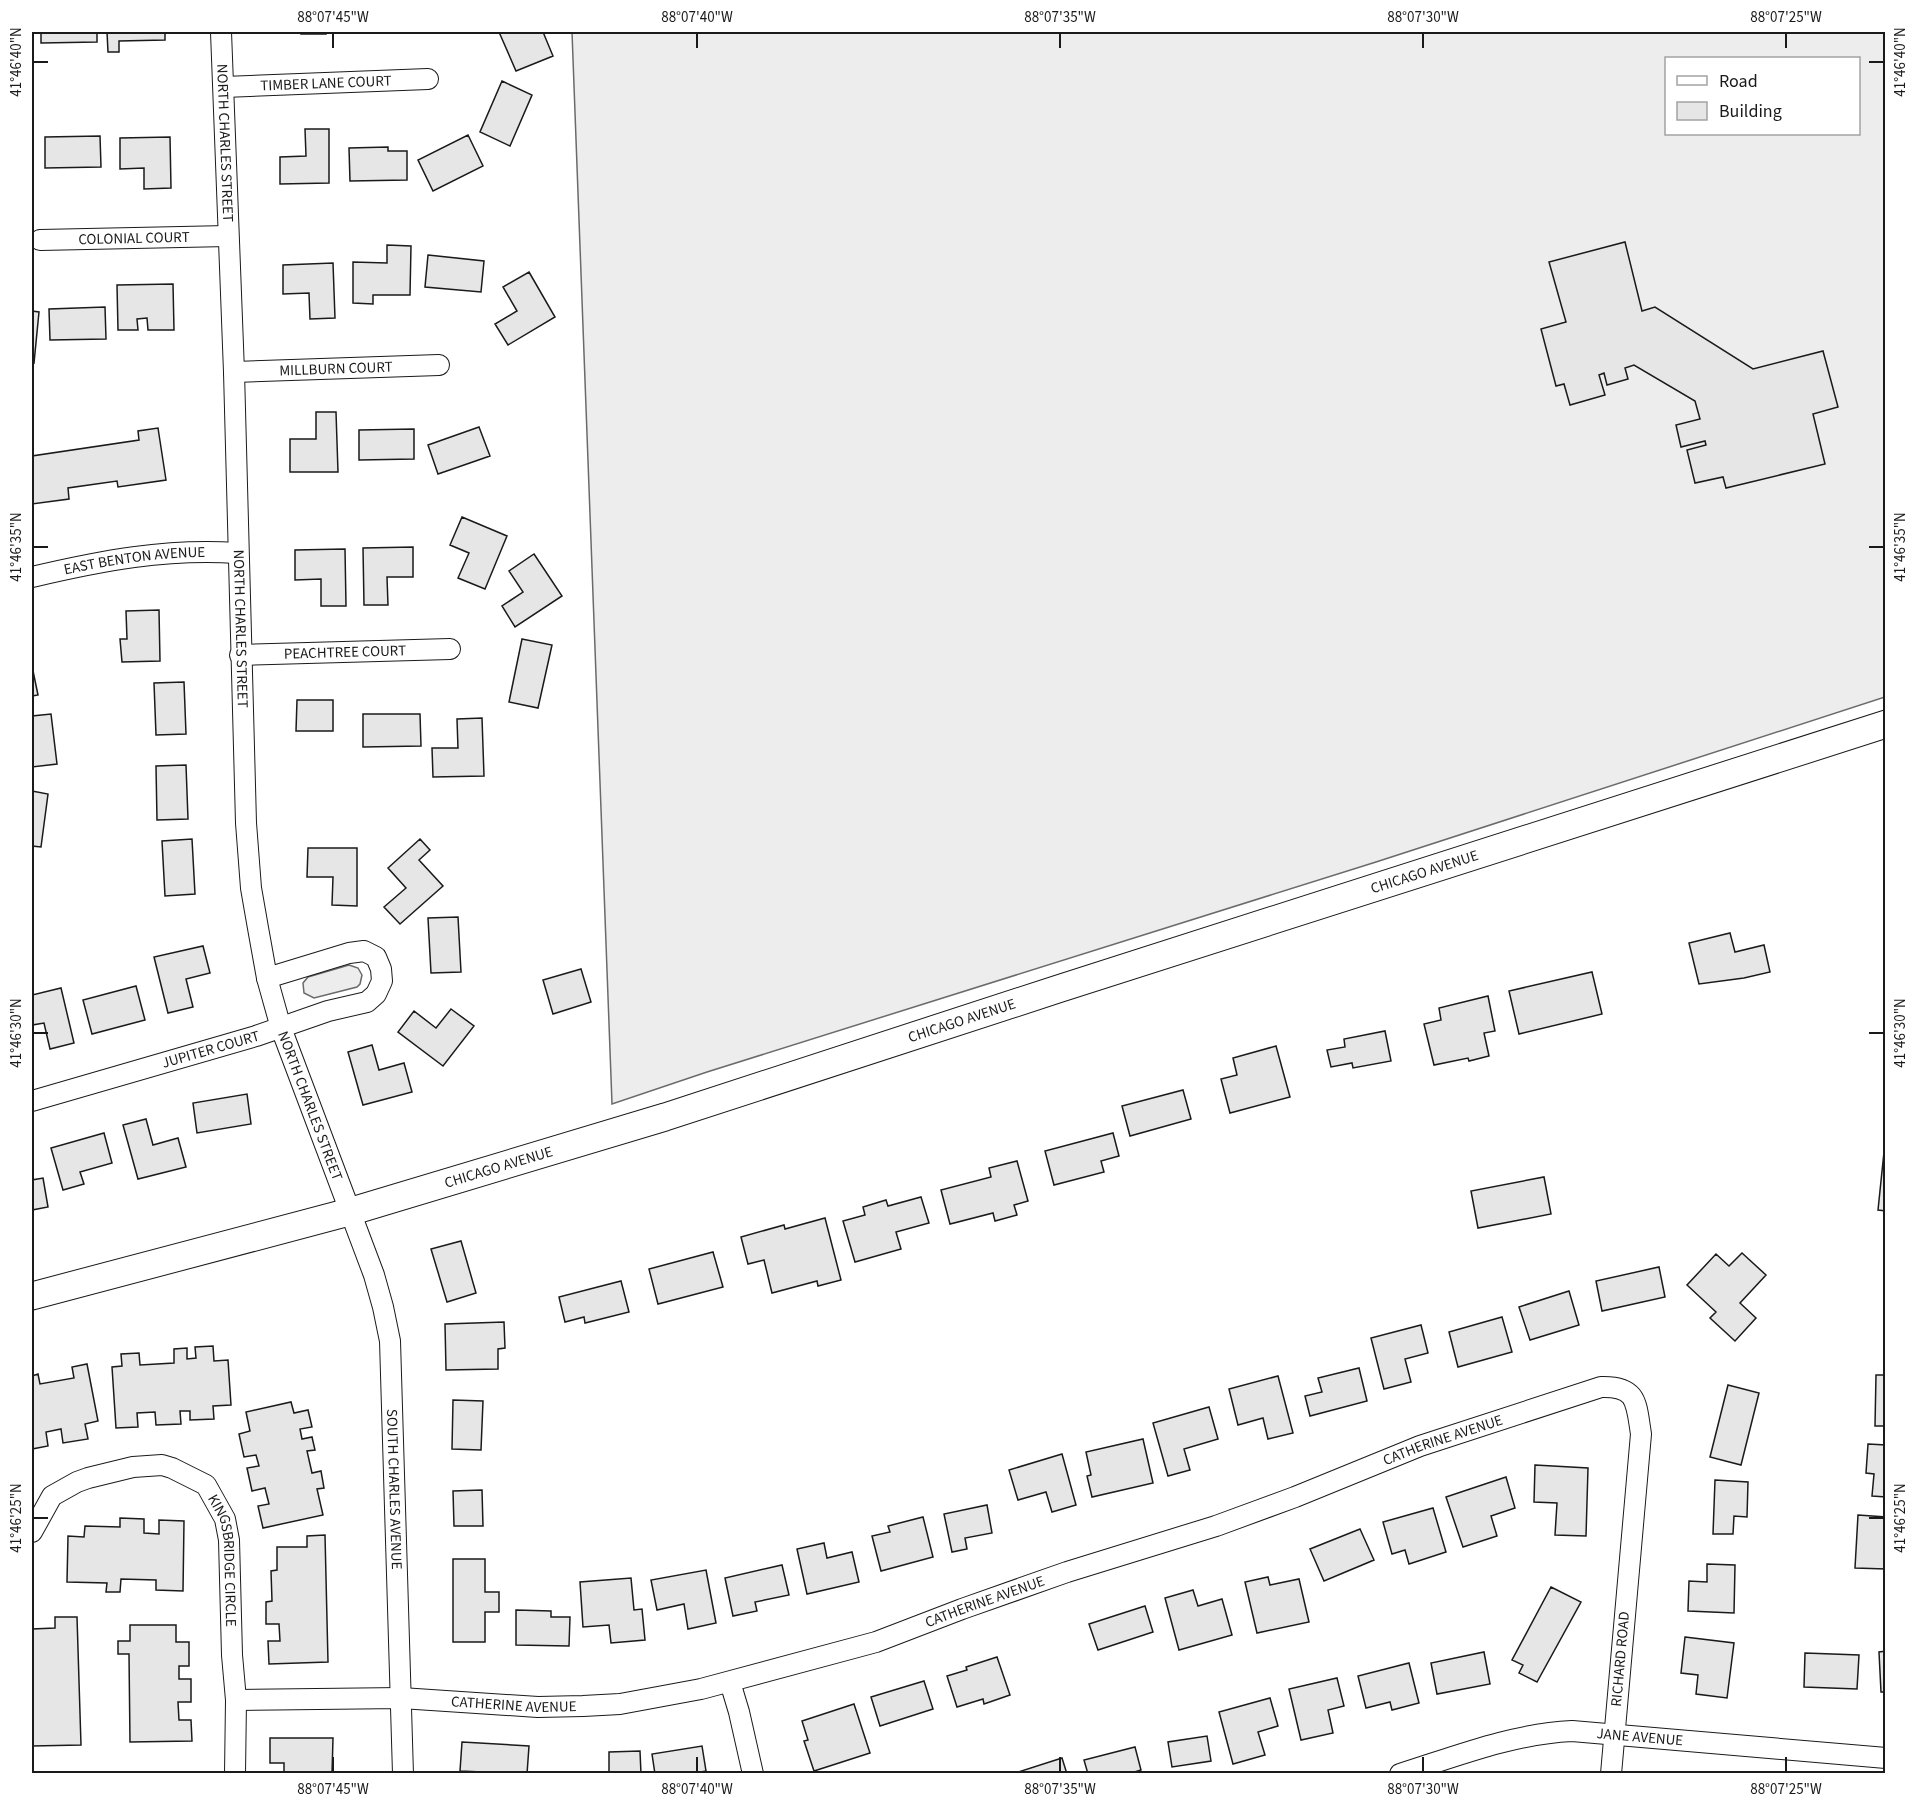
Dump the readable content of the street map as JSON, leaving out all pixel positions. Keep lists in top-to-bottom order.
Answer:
{
  "streets": {
    "main road": ["CHICAGO AVENUE"],
    "street": [
      "TIMBER LANE COURT",
      "NORTH CHARLES STREET",
      "COLONIAL COURT",
      "MILLBURN COURT",
      "EAST BENTON AVENUE",
      "PEACHTREE COURT",
      "JUPITER COURT",
      "CATHERINE AVENUE",
      "SOUTH CHARLES AVENUE",
      "KINGSBRIDGE CIRCLE",
      "RICHARD ROAD",
      "JANE AVENUE"
    ]
  },
  "crossings": [
    ["TIMBER LANE COURT", "NORTH CHARLES STREET"],
    ["NORTH CHARLES STREET", "COLONIAL COURT"],
    ["NORTH CHARLES STREET", "MILLBURN COURT"],
    ["NORTH CHARLES STREET", "EAST BENTON AVENUE"],
    ["NORTH CHARLES STREET", "PEACHTREE COURT"],
    ["NORTH CHARLES STREET", "CHICAGO AVENUE"],
    ["NORTH CHARLES STREET", "JUPITER COURT"],
    ["NORTH CHARLES STREET", "SOUTH CHARLES AVENUE"],
    ["CHICAGO AVENUE", "SOUTH CHARLES AVENUE"],
    ["CATHERINE AVENUE", "SOUTH CHARLES AVENUE"],
    ["CATHERINE AVENUE", "KINGSBRIDGE CIRCLE"],
    ["CATHERINE AVENUE", "RICHARD ROAD"],
    ["RICHARD ROAD", "JANE AVENUE"]
  ],
  "legend": ["Road", "Building"],
  "coordinates": [
    "88°07'45\"W",
    "88°07'40\"W",
    "88°07'35\"W",
    "88°07'30\"W",
    "88°07'25\"W",
    "41°46'40\"N",
    "41°46'35\"N",
    "41°46'30\"N",
    "41°46'25\"N"
  ]
}
